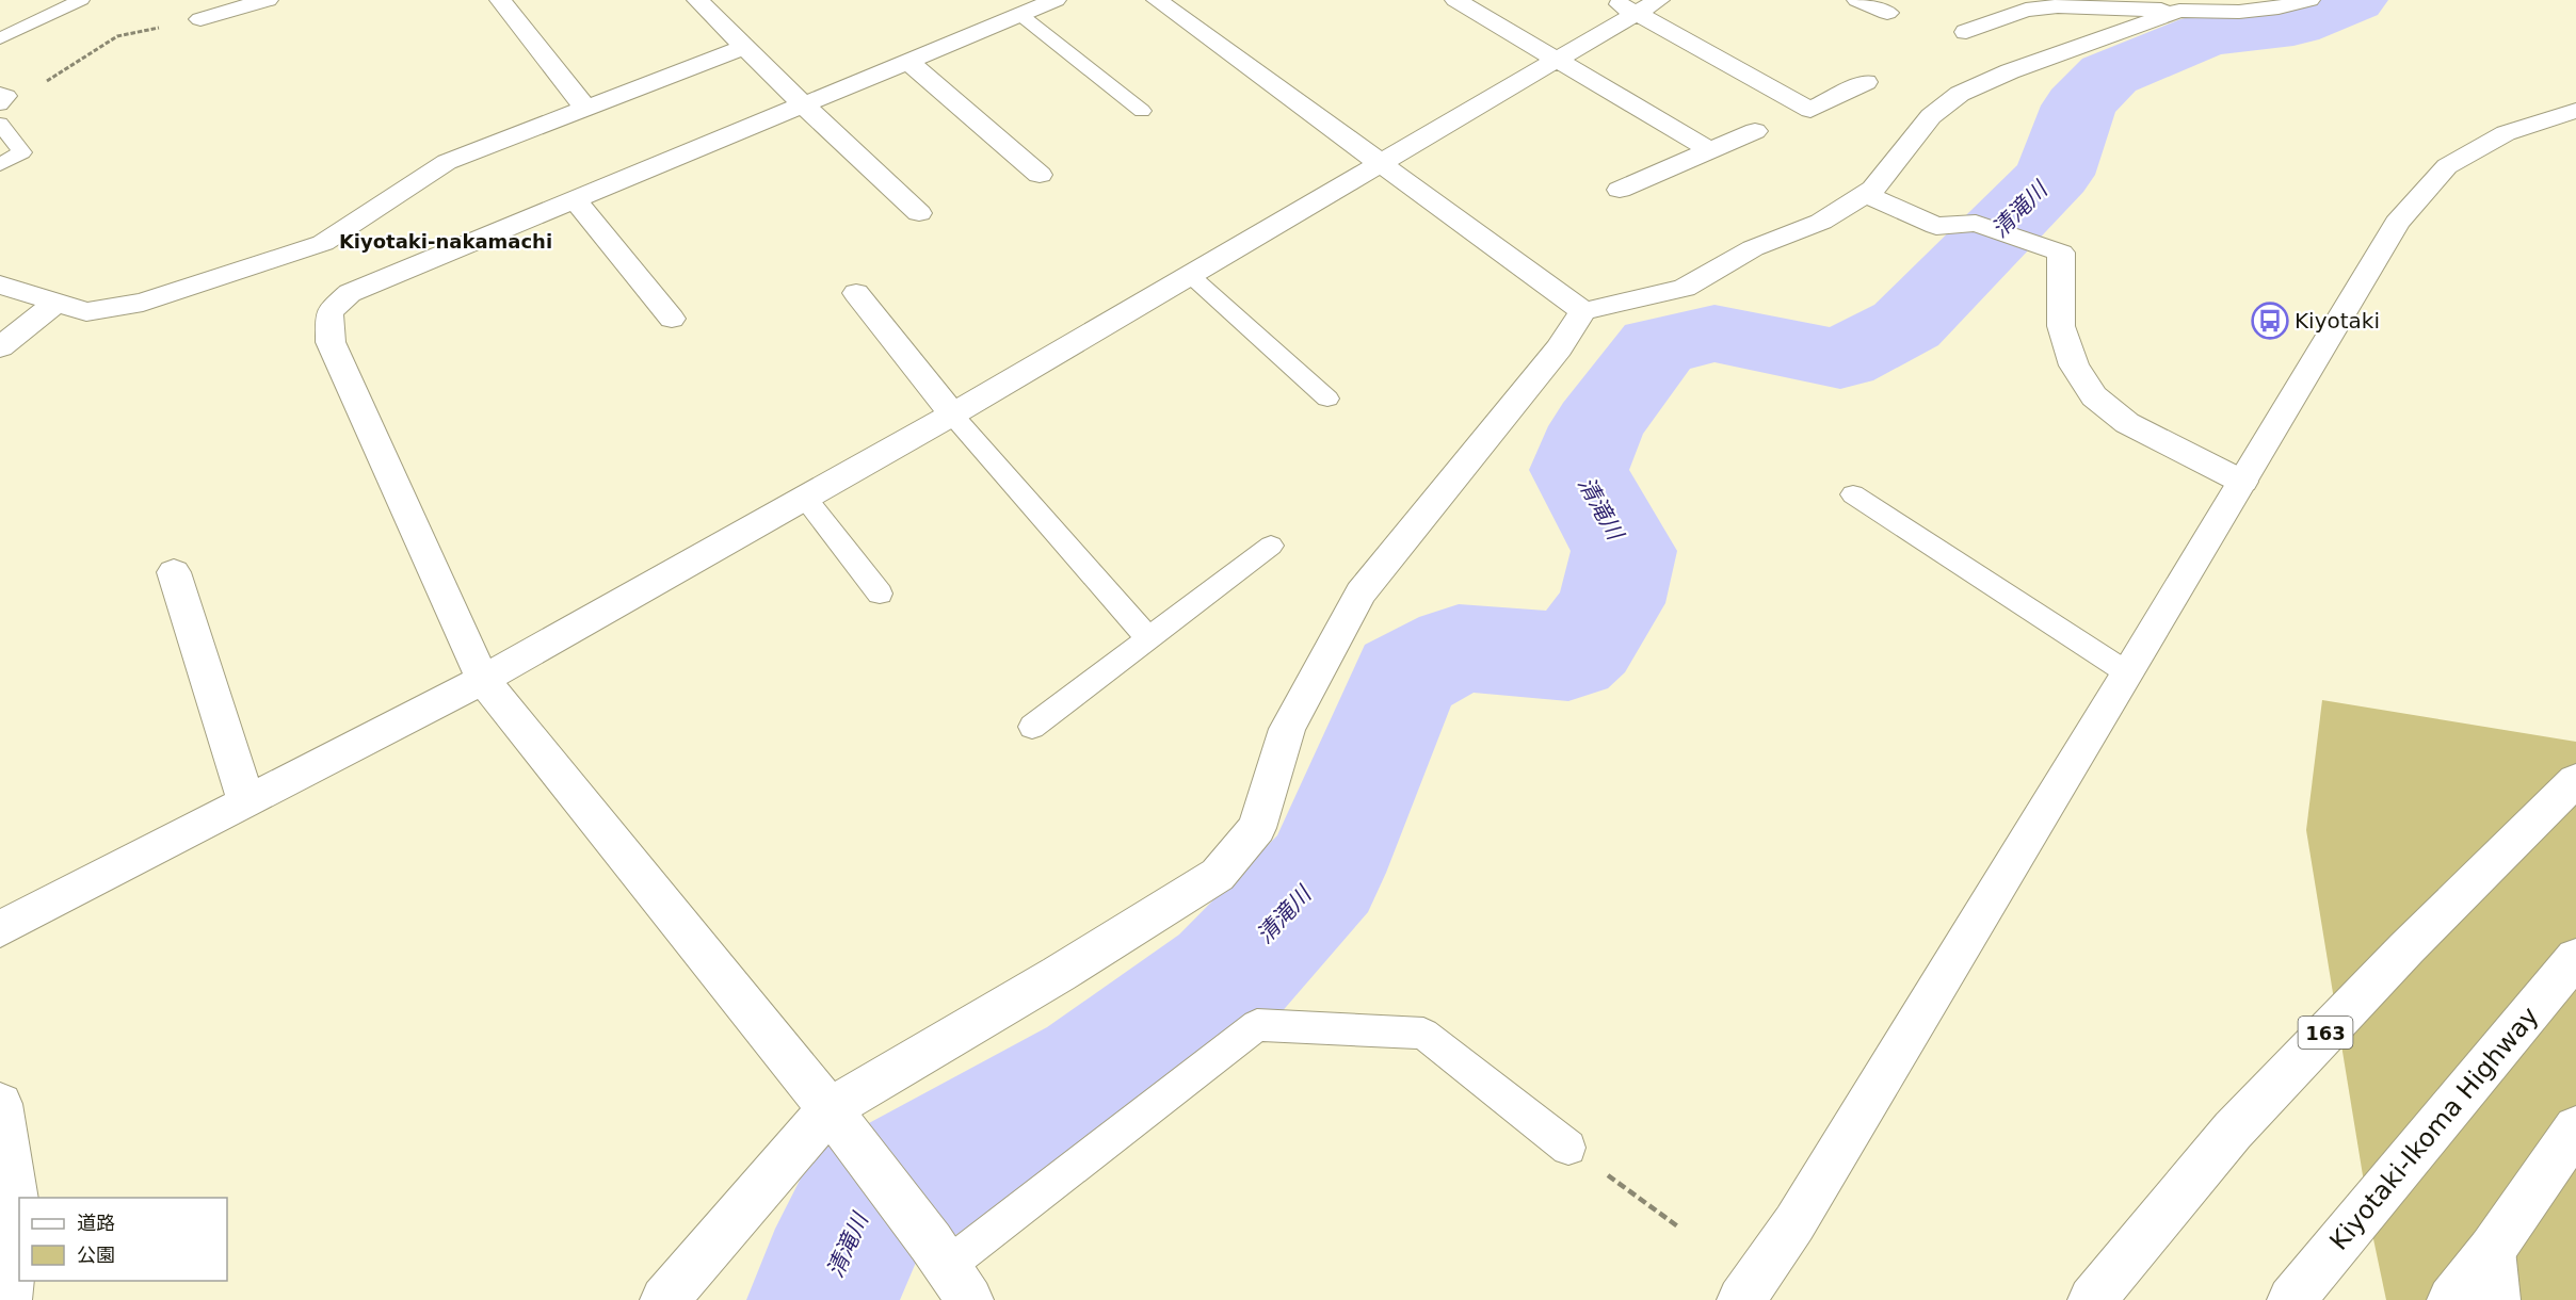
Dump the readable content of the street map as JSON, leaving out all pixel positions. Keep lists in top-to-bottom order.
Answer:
{
  "streets": {
    "main road": ["163", "Kiyotaki-Ikoma Highway"]
  },
  "districts": ["Kiyotaki-nakamachi"],
  "water": ["清滝川"],
  "places": {
    "bus stop": ["Kiyotaki"]
  },
  "legend": ["道路", "公園"]
}
